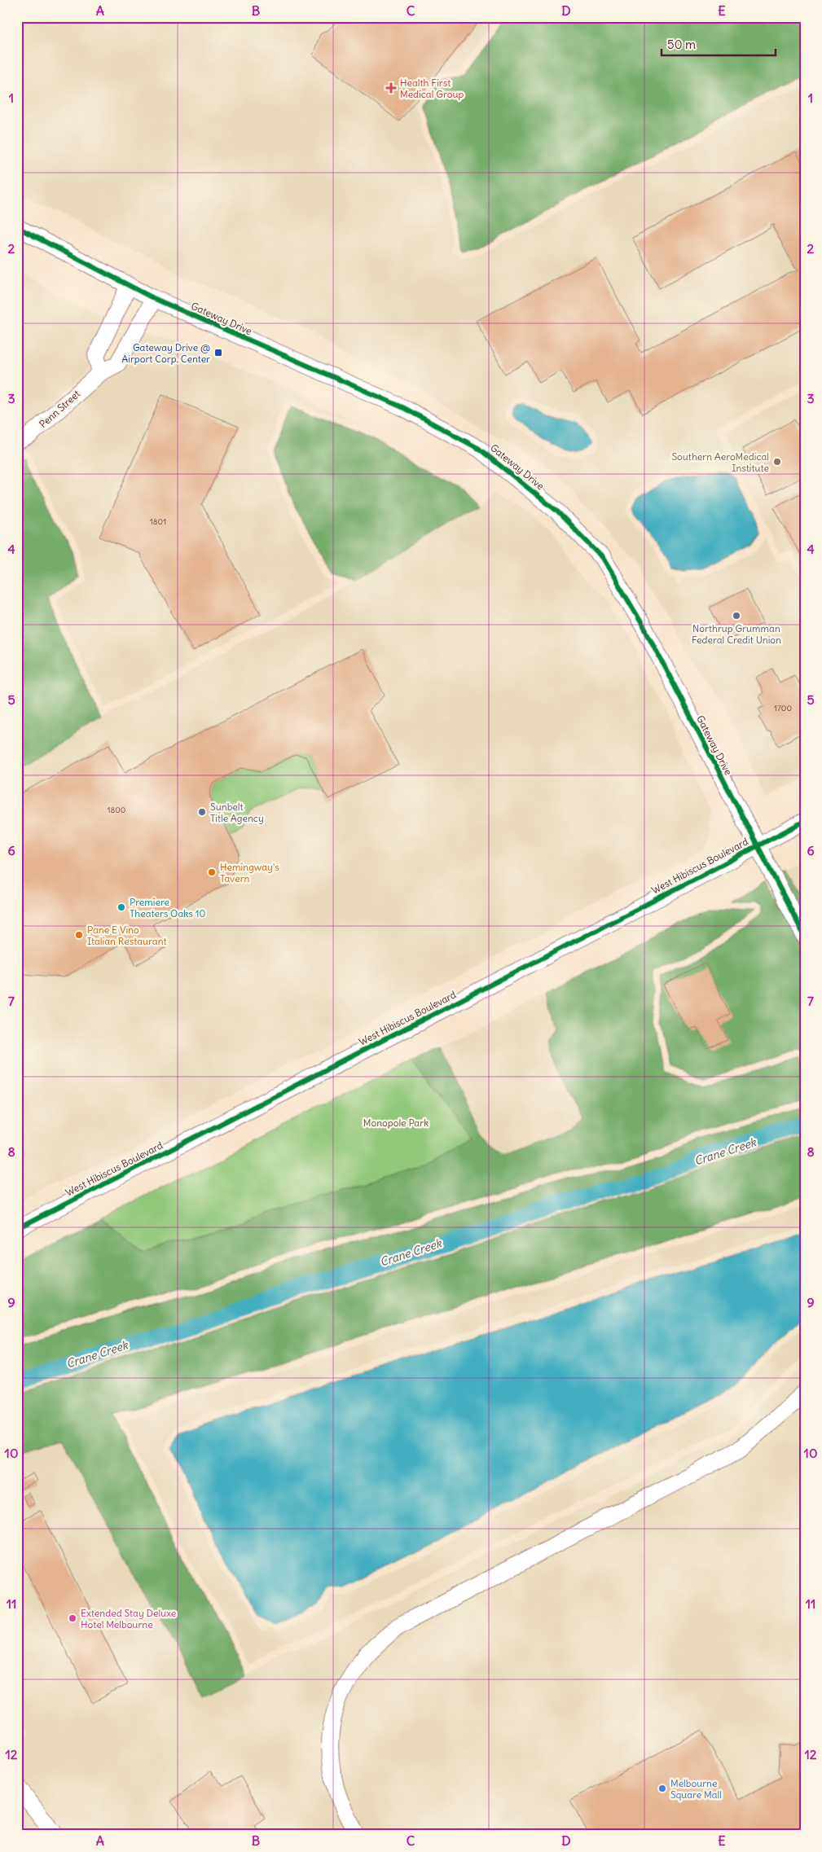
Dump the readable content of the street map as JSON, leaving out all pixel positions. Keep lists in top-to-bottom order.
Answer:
{
  "streets": {
    "street": ["Gateway Drive", "Penn Street", "West Hibiscus Boulevard"]
  },
  "crossings": [
    ["Gateway Drive", "Penn Street"],
    ["Gateway Drive", "West Hibiscus Boulevard"]
  ],
  "water": ["Crane Creek"],
  "parks": ["Monopole Park"],
  "places": {
    "health": ["Health First Medical Group"],
    "transit": ["Gateway Drive @ Airport Corp. Center"],
    "other": [
      "Southern AeroMedical Institute",
      "Northrup Grumman Federal Credit Union",
      "Sunbelt Title Agency",
      "Hemingway's Tavern",
      "Premiere Theaters Oaks 10",
      "Pane E Vino Italian Restaurant",
      "Extended Stay Deluxe Hotel Melbourne",
      "Melbourne Square Mall"
    ]
  },
  "house_numbers": ["1801", "1700", "1800"],
  "scale_bar": "50 m",
  "grid": {
    "columns": [
      "A",
      "B",
      "C",
      "D",
      "E"
    ],
    "rows": [
      "1",
      "2",
      "3",
      "4",
      "5",
      "6",
      "7",
      "8",
      "9",
      "10",
      "11",
      "12"
    ]
  }
}
